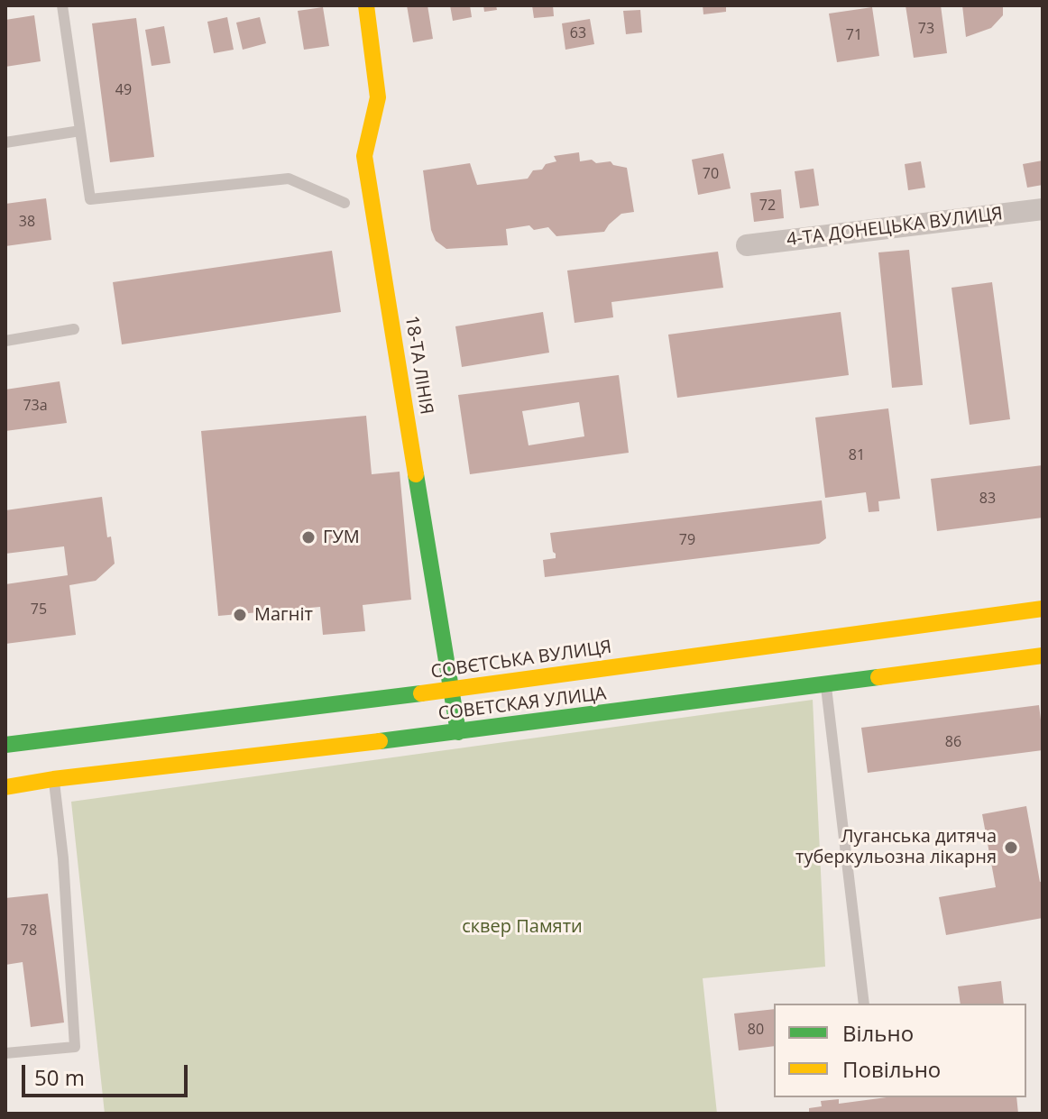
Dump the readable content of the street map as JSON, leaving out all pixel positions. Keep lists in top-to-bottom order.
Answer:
{
  "streets": {
    "main road": ["18-ТА ЛІНІЯ", "СОВЄТСЬКА ВУЛИЦЯ", "СОВЕТСКАЯ УЛИЦА"],
    "street": ["4-ТА ДОНЕЦЬКА ВУЛИЦЯ"]
  },
  "crossings": [
    ["18-ТА ЛІНІЯ", "СОВЄТСЬКА ВУЛИЦЯ"],
    ["18-ТА ЛІНІЯ", "СОВЕТСКАЯ УЛИЦА"]
  ],
  "parks": ["сквер Памяти"],
  "places": ["ГУМ", "Магніт", "Луганська дитяча туберкульозна лікарня"],
  "house_numbers": [
    "73",
    "63",
    "71",
    "49",
    "70",
    "72",
    "38",
    "73а",
    "81",
    "83",
    "79",
    "75",
    "86",
    "78",
    "80"
  ],
  "legend": ["Вільно", "Повільно"],
  "scale_bar": "50 m"
}
